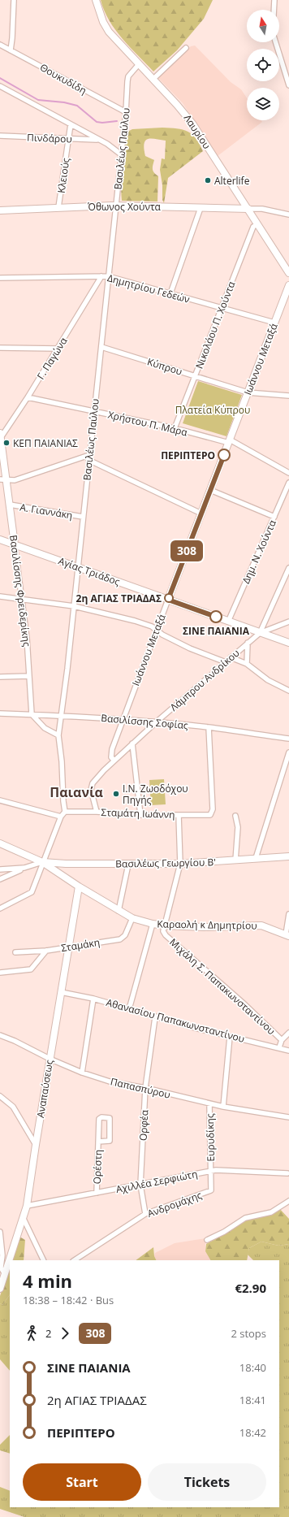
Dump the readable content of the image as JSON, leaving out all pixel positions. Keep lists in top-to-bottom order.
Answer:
{
  "streets": {
    "street": [
      "Θουκυδίδη",
      "Λαυρίου",
      "Πινδάρου",
      "Βασιλέως Παύλου",
      "Κλειούς",
      "Όθωνος Χούντα",
      "Δημητρίου Γεδεών",
      "Νικολάου Π. Χούντα",
      "Γ. Παγώνα",
      "Ιωάννου Μεταξά",
      "Κύπρου",
      "Χρήστου Π. Μάρα",
      "Α. Γιαννάκη",
      "Δημ. Ν. Χούντα",
      "Αγίας Τριάδος",
      "Βασιλίσσης Φρειδερίκης",
      "Λάμπρου Ανδρίκου",
      "Βασιλίσσης Σοφίας",
      "Σταμάτη Ιωάννη",
      "Βασιλέως Γεωργίου Β'",
      "Καραολή κ Δημητρίου",
      "Σταμάκη",
      "Μιχάλη Σ. Παπακωνσταντίνου",
      "Αθανασίου Παπακωνσταντίνου",
      "Παπασπύρου",
      "Αναπαύσεως",
      "Ορφέα",
      "Ευρυδίκης",
      "Ορέστη",
      "Αχιλλέα Σερφιώτη",
      "Ανδρομάχης"
    ]
  },
  "crossings": [
    ["Θουκυδίδη", "Βασιλέως Παύλου"],
    ["Λαυρίου", "Βασιλέως Παύλου"],
    ["Λαυρίου", "Όθωνος Χούντα"],
    ["Λαυρίου", "Νικολάου Π. Χούντα"],
    ["Πινδάρου", "Κλειούς"],
    ["Βασιλέως Παύλου", "Όθωνος Χούντα"],
    ["Βασιλέως Παύλου", "Δημητρίου Γεδεών"],
    ["Βασιλέως Παύλου", "Κύπρου"],
    ["Βασιλέως Παύλου", "Χρήστου Π. Μάρα"],
    ["Βασιλέως Παύλου", "Α. Γιαννάκη"],
    ["Βασιλέως Παύλου", "Αγίας Τριάδος"],
    ["Βασιλέως Παύλου", "Βασιλίσσης Σοφίας"],
    ["Βασιλέως Παύλου", "Σταμάτη Ιωάννη"],
    ["Κλειούς", "Όθωνος Χούντα"],
    ["Δημητρίου Γεδεών", "Νικολάου Π. Χούντα"],
    ["Δημητρίου Γεδεών", "Γ. Παγώνα"],
    ["Δημητρίου Γεδεών", "Ιωάννου Μεταξά"],
    ["Νικολάου Π. Χούντα", "Κύπρου"],
    ["Νικολάου Π. Χούντα", "Χρήστου Π. Μάρα"],
    ["Γ. Παγώνα", "Χρήστου Π. Μάρα"],
    ["Γ. Παγώνα", "Βασιλίσσης Φρειδερίκης"],
    ["Ιωάννου Μεταξά", "Κύπρου"],
    ["Ιωάννου Μεταξά", "Χρήστου Π. Μάρα"],
    ["Ιωάννου Μεταξά", "Αγίας Τριάδος"],
    ["Ιωάννου Μεταξά", "Λάμπρου Ανδρίκου"],
    ["Ιωάννου Μεταξά", "Βασιλίσσης Σοφίας"],
    ["Α. Γιαννάκη", "Βασιλίσσης Φρειδερίκης"],
    ["Δημ. Ν. Χούντα", "Αγίας Τριάδος"],
    ["Αγίας Τριάδος", "Βασιλίσσης Φρειδερίκης"],
    ["Αγίας Τριάδος", "Λάμπρου Ανδρίκου"],
    ["Βασιλίσσης Φρειδερίκης", "Βασιλίσσης Σοφίας"],
    ["Λάμπρου Ανδρίκου", "Βασιλίσσης Σοφίας"],
    ["Λάμπρου Ανδρίκου", "Σταμάτη Ιωάννη"],
    ["Βασιλίσσης Σοφίας", "Σταμάτη Ιωάννη"],
    ["Βασιλέως Γεωργίου Β'", "Καραολή κ Δημητρίου"],
    ["Καραολή κ Δημητρίου", "Σταμάκη"],
    ["Καραολή κ Δημητρίου", "Μιχάλη Σ. Παπακωνσταντίνου"],
    ["Καραολή κ Δημητρίου", "Αναπαύσεως"],
    ["Σταμάκη", "Αναπαύσεως"],
    ["Μιχάλη Σ. Παπακωνσταντίνου", "Αθανασίου Παπακωνσταντίνου"],
    ["Αθανασίου Παπακωνσταντίνου", "Αναπαύσεως"],
    ["Αθανασίου Παπακωνσταντίνου", "Ορφέα"],
    ["Παπασπύρου", "Αναπαύσεως"],
    ["Παπασπύρου", "Ορφέα"],
    ["Παπασπύρου", "Ευρυδίκης"],
    ["Αναπαύσεως", "Αχιλλέα Σερφιώτη"],
    ["Ορφέα", "Αχιλλέα Σερφιώτη"],
    ["Ορφέα", "Ανδρομάχης"],
    ["Ευρυδίκης", "Αχιλλέα Σερφιώτη"],
    ["Ευρυδίκης", "Ανδρομάχης"],
    ["Ορέστη", "Αχιλλέα Σερφιώτη"],
    ["Αχιλλέα Σερφιώτη", "Ανδρομάχης"]
  ],
  "districts": ["Παιανία"],
  "parks": ["Πλατεία Κύπρου"],
  "places": [
    "Alterlife",
    "ΚΕΠ ΠΑΙΑΝΙΑΣ",
    "ΠΕΡΙΠΤΕΡΟ",
    "2η ΑΓΙΑΣ ΤΡΙΑΔΑΣ",
    "ΣΙΝΕ ΠΑΙΑΝΙΑ",
    "Ι.Ν. Ζωοδόχου Πηγής"
  ],
  "lines": ["bus line 308"],
  "north": "top",
  "page": {
    "on_map": "308",
    "heading": ["4 min", "18:38 – 18:42 · Bus", "€2.90"],
    "legs": ["2", "308", "2 stops"],
    "list": [
      {
        "name": "ΣΙΝΕ ΠΑΙΑΝΙΑ",
        "value": "18:40"
      },
      {
        "name": "2η ΑΓΙΑΣ ΤΡΙΑΔΑΣ",
        "value": "18:41"
      },
      {
        "name": "ΠΕΡΙΠΤΕΡΟ",
        "value": "18:42"
      }
    ],
    "buttons": ["Start", "Tickets"]
  }
}
